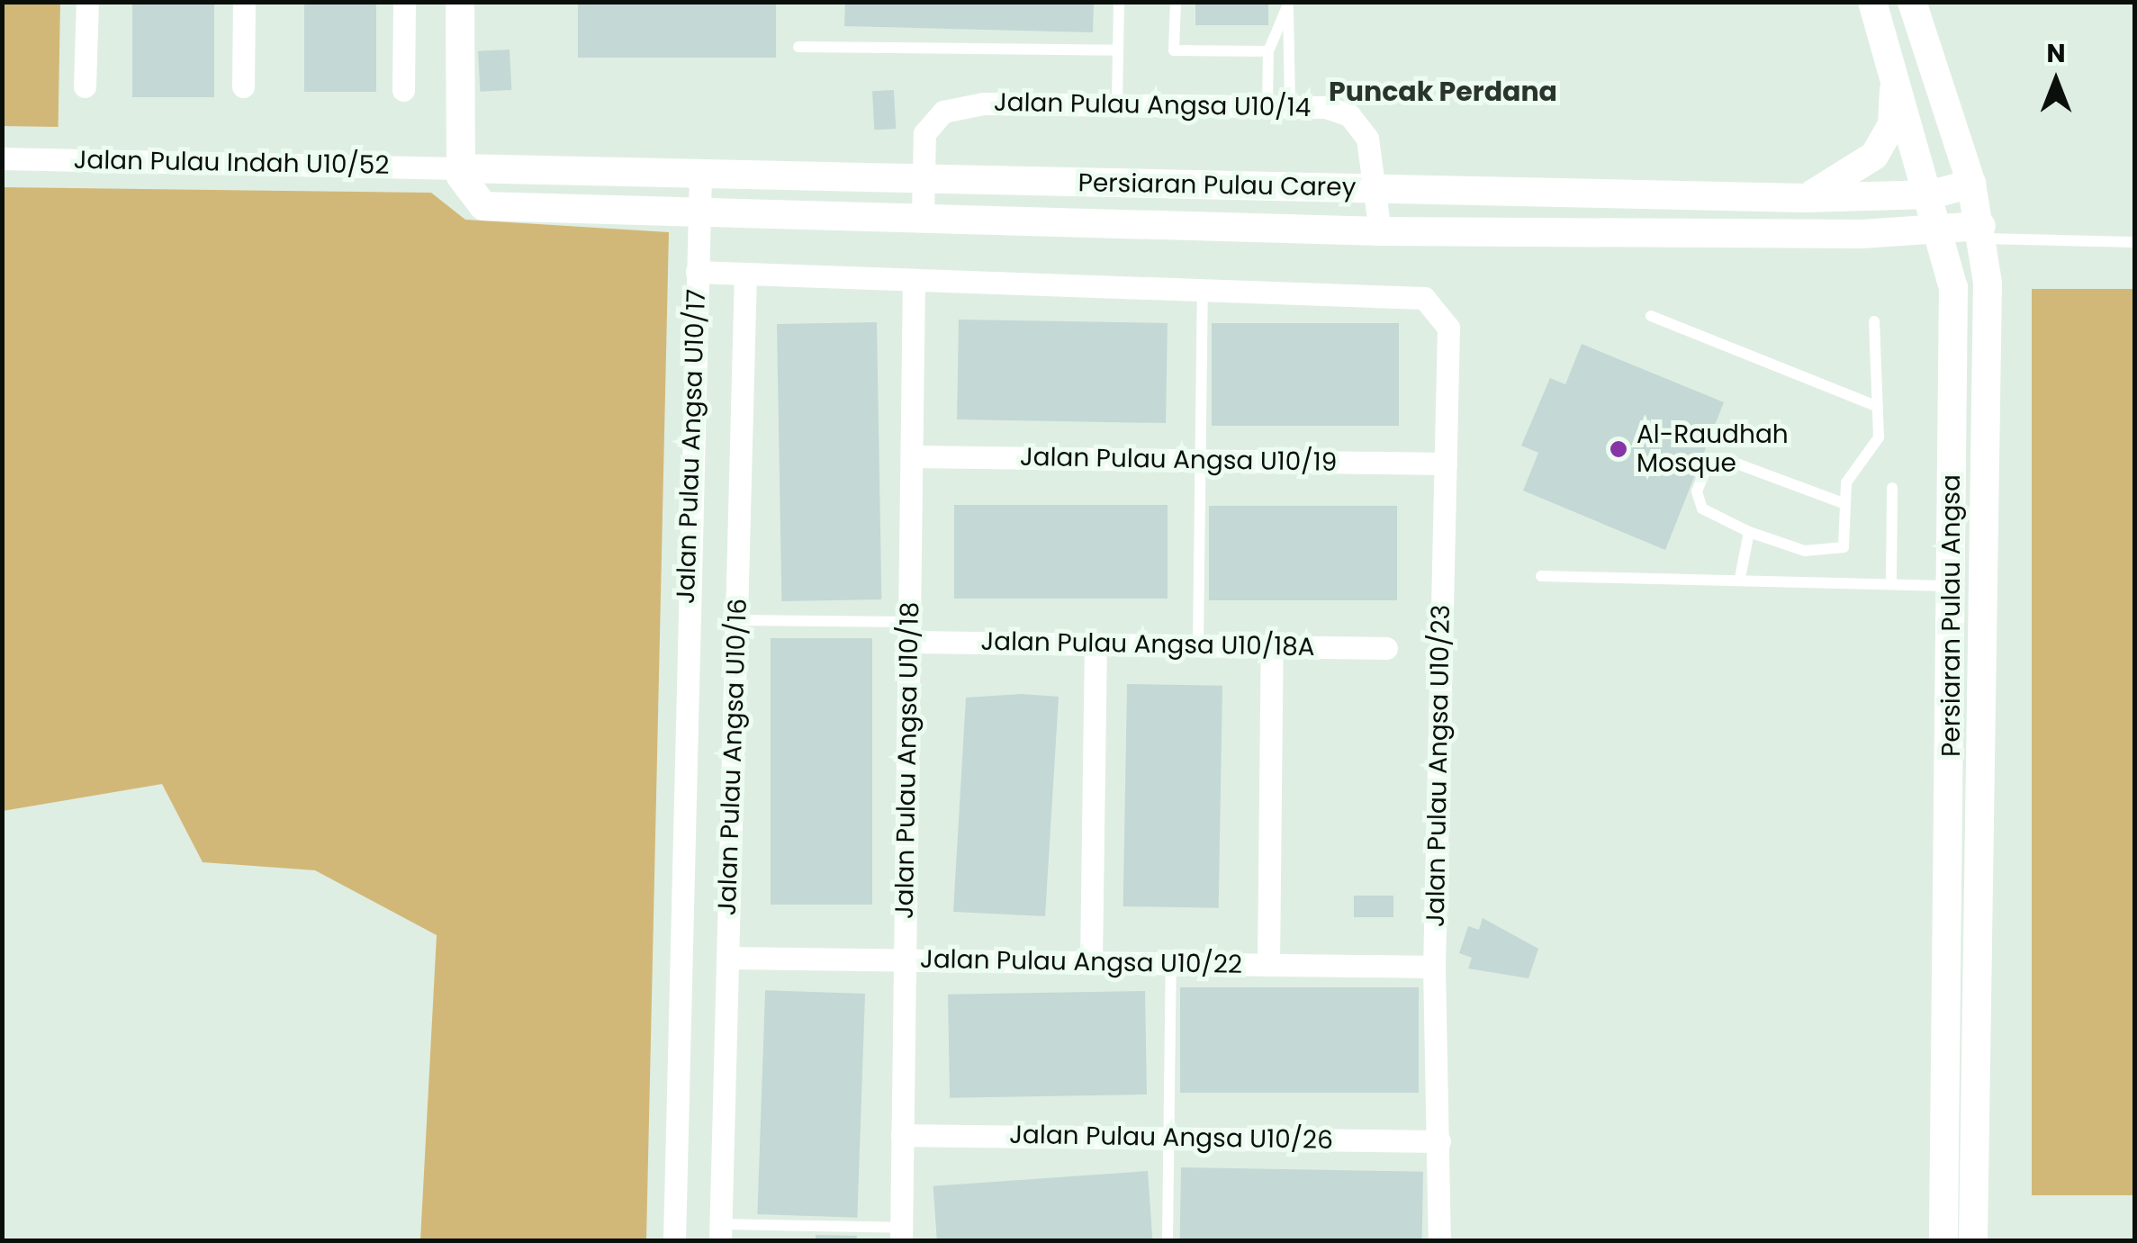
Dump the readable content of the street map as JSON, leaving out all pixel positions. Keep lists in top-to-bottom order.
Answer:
{
  "streets": {
    "street": [
      "Jalan Pulau Angsa U10/14",
      "Jalan Pulau Indah U10/52",
      "Persiaran Pulau Carey",
      "Jalan Pulau Angsa U10/17",
      "Jalan Pulau Angsa U10/19",
      "Persiaran Pulau Angsa",
      "Jalan Pulau Angsa U10/18A",
      "Jalan Pulau Angsa U10/16",
      "Jalan Pulau Angsa U10/18",
      "Jalan Pulau Angsa U10/23",
      "Jalan Pulau Angsa U10/22",
      "Jalan Pulau Angsa U10/26"
    ]
  },
  "crossings": [
    ["Jalan Pulau Angsa U10/14", "Persiaran Pulau Carey"],
    ["Jalan Pulau Indah U10/52", "Persiaran Pulau Carey"],
    ["Persiaran Pulau Carey", "Persiaran Pulau Angsa"],
    ["Jalan Pulau Angsa U10/17", "Jalan Pulau Angsa U10/16"],
    ["Jalan Pulau Angsa U10/17", "Jalan Pulau Angsa U10/18"],
    ["Jalan Pulau Angsa U10/17", "Jalan Pulau Angsa U10/23"],
    ["Jalan Pulau Angsa U10/19", "Jalan Pulau Angsa U10/18"],
    ["Jalan Pulau Angsa U10/19", "Jalan Pulau Angsa U10/23"],
    ["Jalan Pulau Angsa U10/18A", "Jalan Pulau Angsa U10/18"],
    ["Jalan Pulau Angsa U10/16", "Jalan Pulau Angsa U10/22"],
    ["Jalan Pulau Angsa U10/18", "Jalan Pulau Angsa U10/22"],
    ["Jalan Pulau Angsa U10/18", "Jalan Pulau Angsa U10/26"],
    ["Jalan Pulau Angsa U10/23", "Jalan Pulau Angsa U10/22"],
    ["Jalan Pulau Angsa U10/23", "Jalan Pulau Angsa U10/26"]
  ],
  "districts": ["Puncak Perdana"],
  "places": ["Al-Raudhah Mosque"],
  "north": "top"
}
